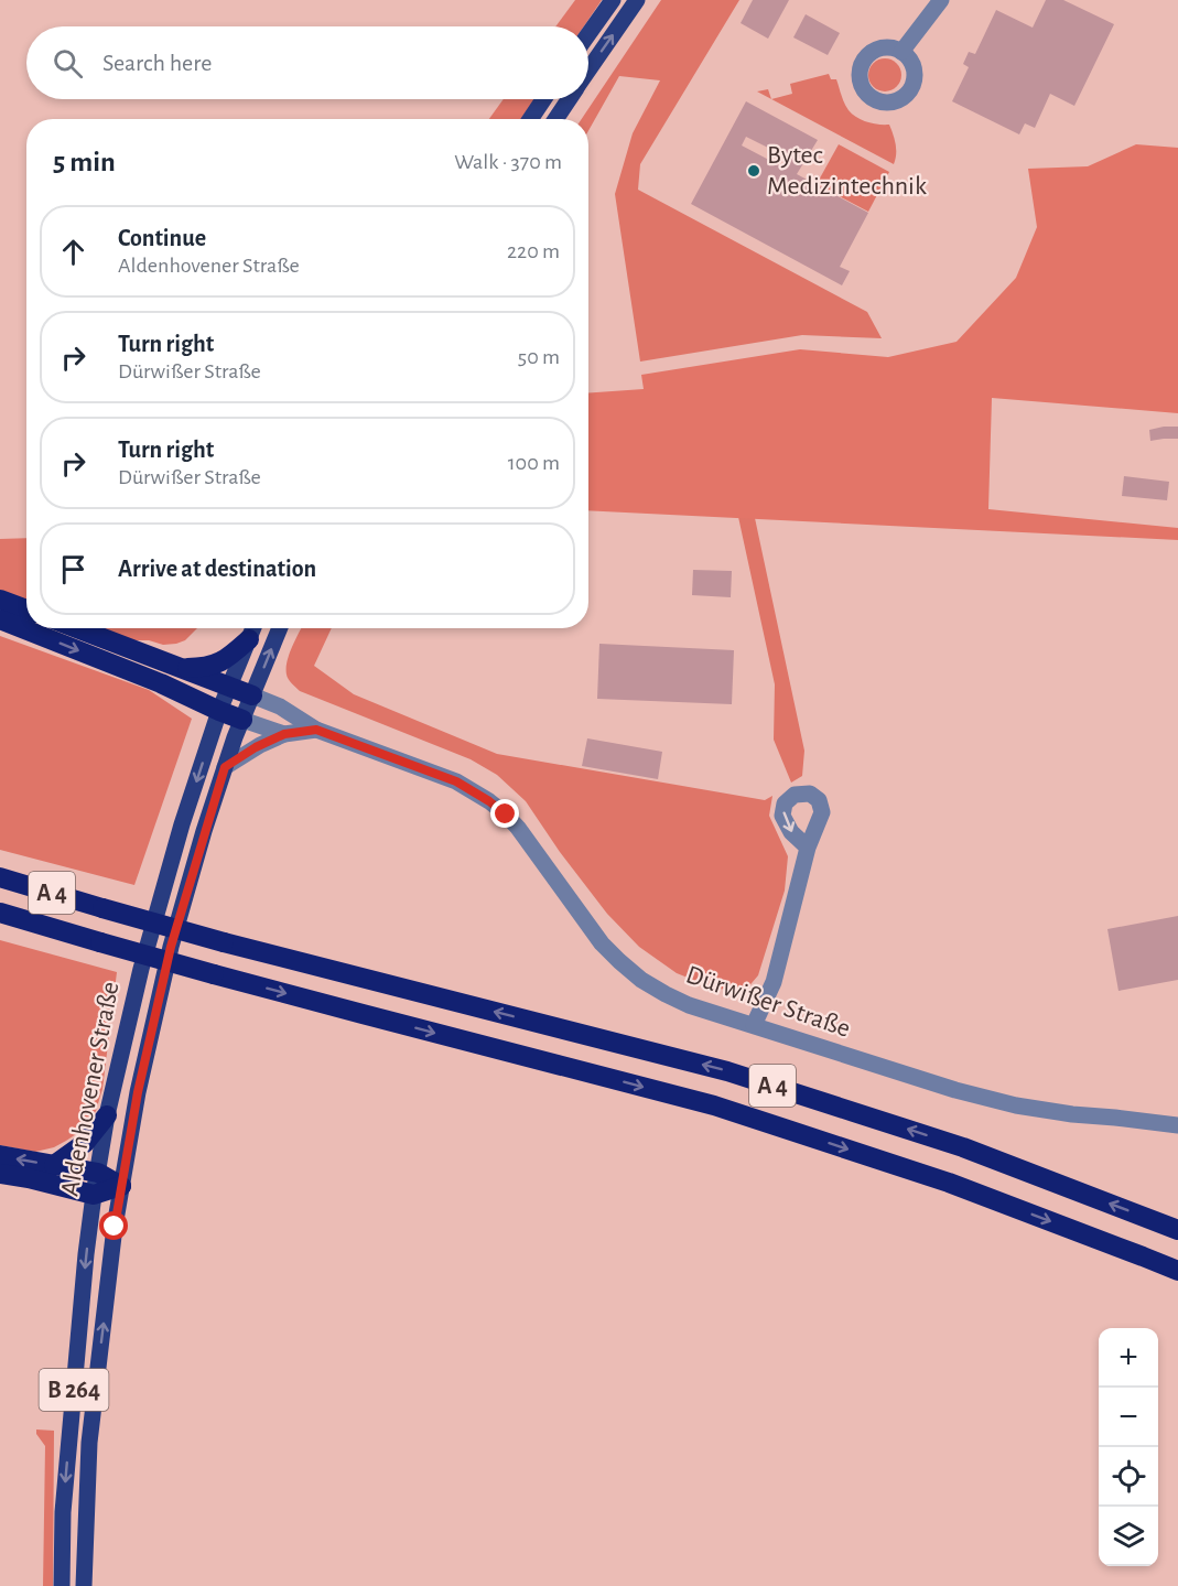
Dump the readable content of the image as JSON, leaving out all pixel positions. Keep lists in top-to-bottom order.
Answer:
{
  "streets": {
    "highway": ["A 4"],
    "main road": ["Aldenhovener Straße", "B 264"],
    "street": ["Dürwißer Straße"]
  },
  "crossings": [
    ["Dürwißer Straße", "Aldenhovener Straße"]
  ],
  "places": ["Bytec Medizintechnik"],
  "page": {
    "search": "Search here",
    "heading": ["5 min", "Walk · 370 m"],
    "list": [
      ["Continue", "Aldenhovener Straße", "220 m"],
      ["Turn right", "Dürwißer Straße", "50 m"],
      ["Turn right", "Dürwißer Straße", "100 m"],
      "Arrive at destination"
    ],
    "map_buttons": ["+", "−"]
  }
}
